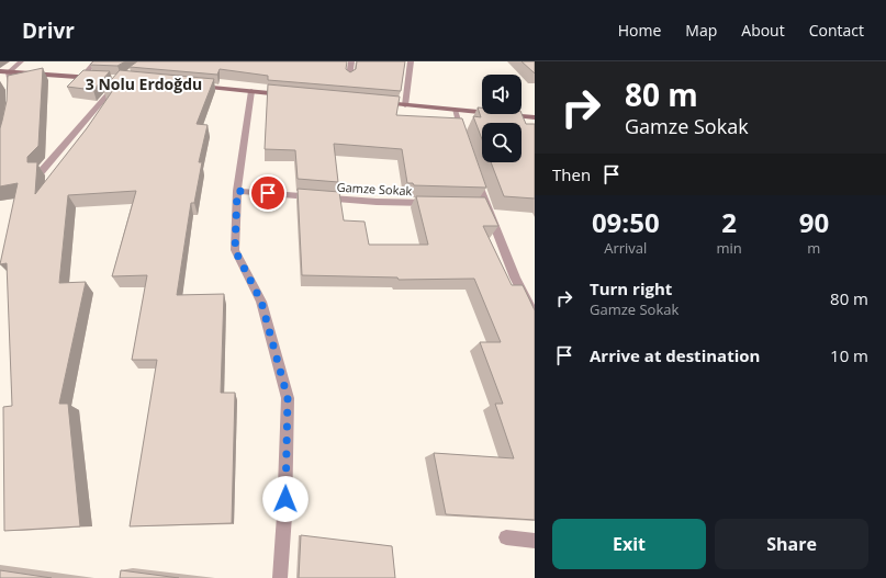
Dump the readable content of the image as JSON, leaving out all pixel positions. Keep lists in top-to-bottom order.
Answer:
{
  "streets": {
    "street": ["Gamze Sokak"]
  },
  "districts": ["3 Nolu Erdoğdu"],
  "page": {
    "header": "Drivr",
    "nav": [
      "Home",
      "Map",
      "About",
      "Contact"
    ],
    "turn": ["80 m", "Gamze Sokak"],
    "then": "Then",
    "eta": [
      "09:50",
      "Arrival",
      "2",
      "min",
      "90",
      "m"
    ],
    "list": [
      {
        "name": "Turn right",
        "note": "Gamze Sokak",
        "value": "80 m"
      },
      {
        "name": "Arrive at destination",
        "value": "10 m"
      }
    ],
    "buttons": ["Exit", "Share"]
  }
}
